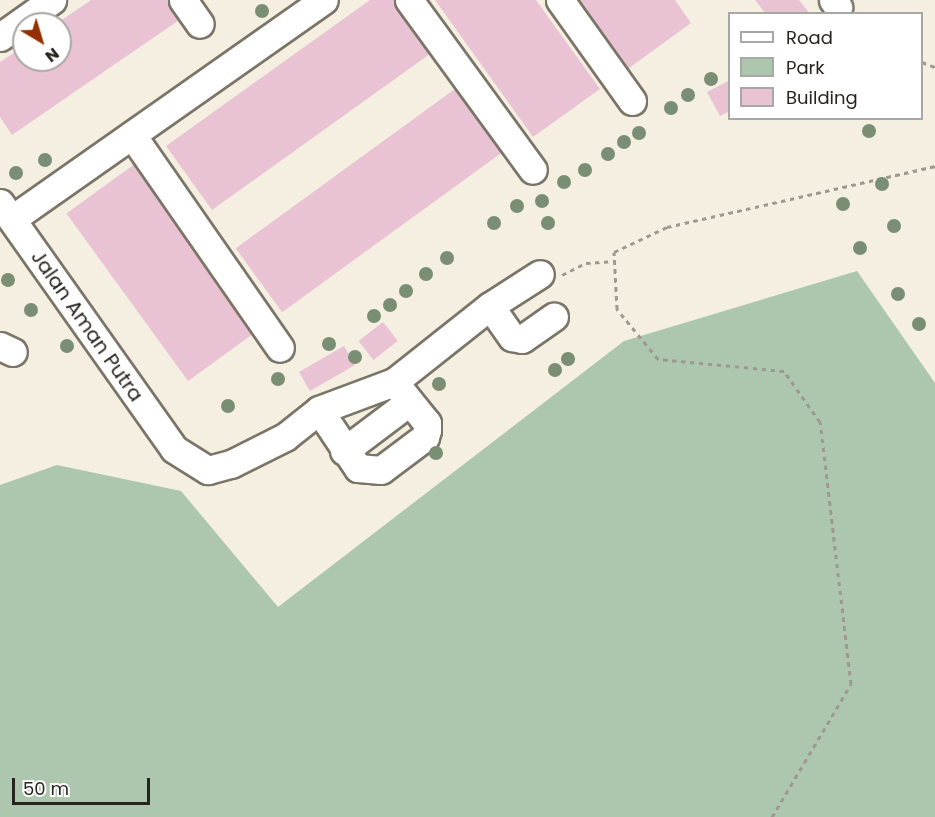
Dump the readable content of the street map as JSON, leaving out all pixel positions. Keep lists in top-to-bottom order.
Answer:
{
  "streets": {
    "lane": ["Jalan Aman Putra"]
  },
  "legend": ["Road", "Park", "Building"],
  "scale_bar": "50 m",
  "north": "bottom right"
}
